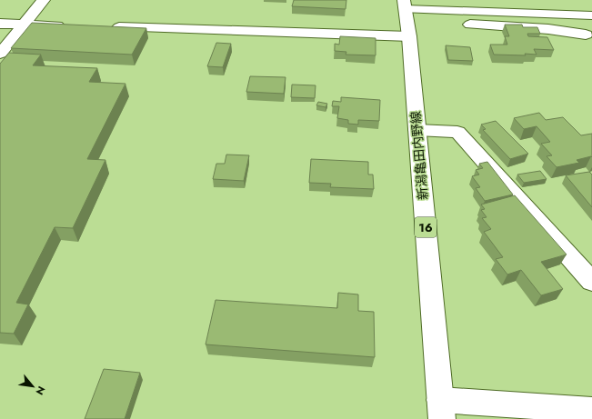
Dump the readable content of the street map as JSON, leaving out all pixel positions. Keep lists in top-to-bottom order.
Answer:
{
  "streets": {
    "street": ["新潟亀田内野線", "16"]
  },
  "north": "bottom right"
}
